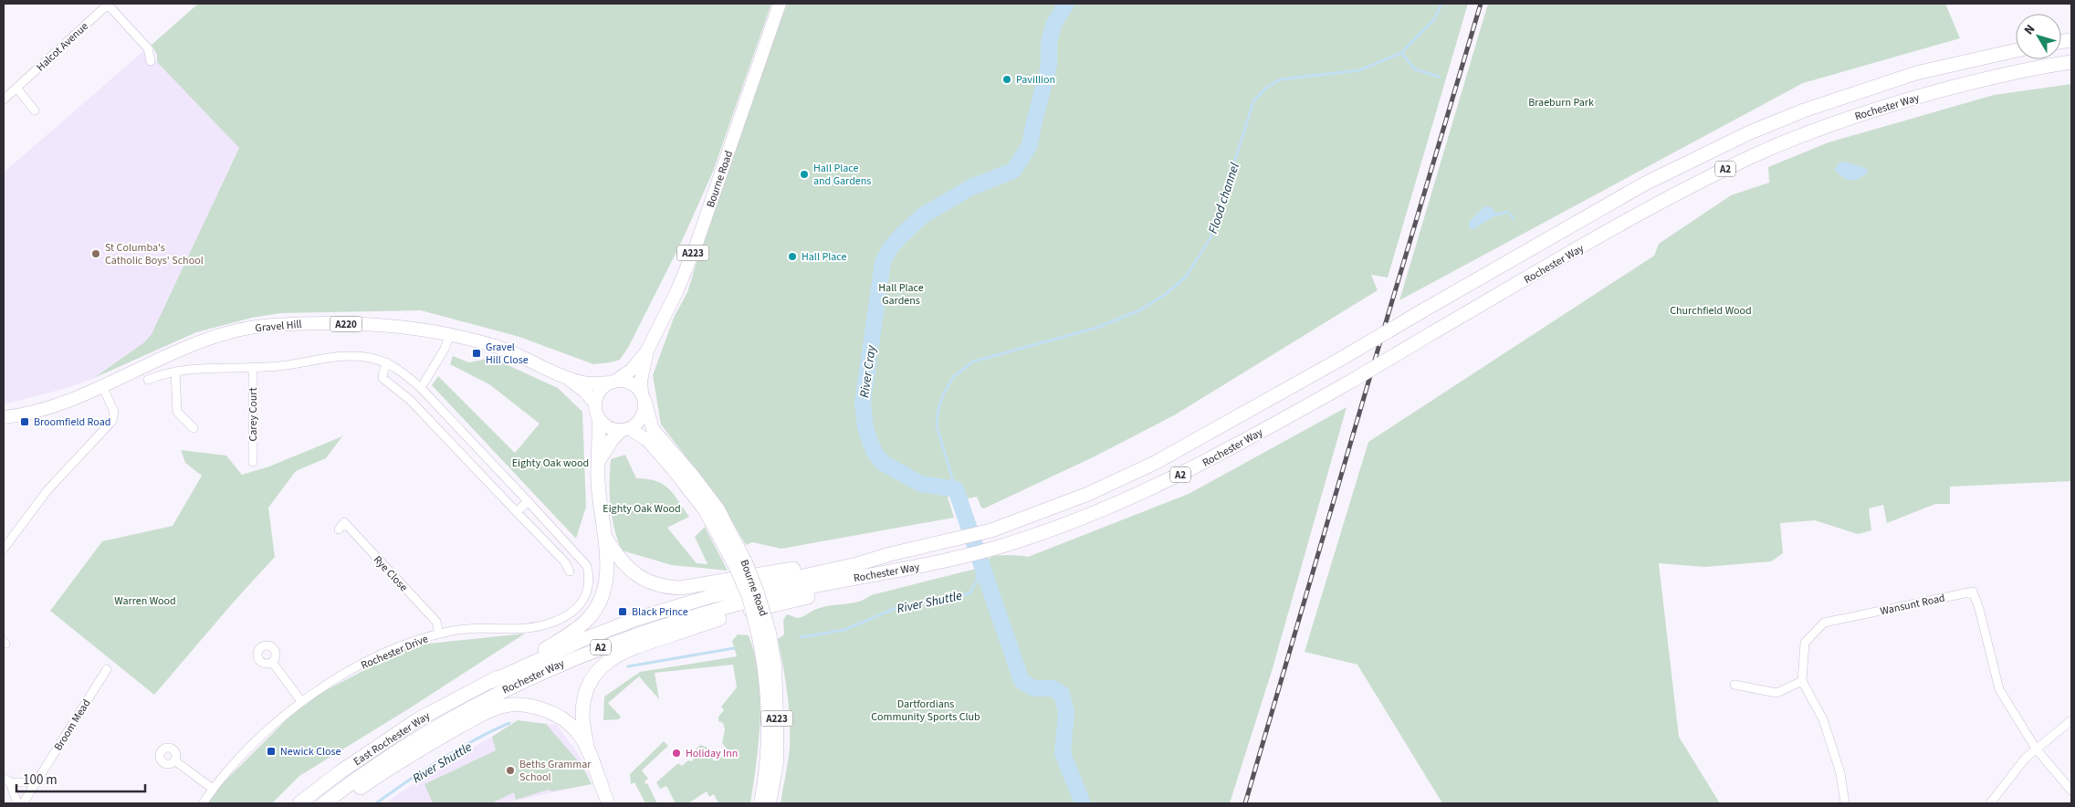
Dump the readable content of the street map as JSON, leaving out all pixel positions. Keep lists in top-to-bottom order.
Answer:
{
  "streets": {
    "highway": ["Rochester Way", "A2", "East Rochester Way"],
    "main road": [
      "Bourne Road",
      "A223",
      "A220",
      "Gravel Hill"
    ],
    "street": [
      "Halcot Avenue",
      "Carey Court",
      "Rye Close",
      "Wansunt Road",
      "Rochester Drive",
      "Broom Mead"
    ]
  },
  "crossings": [
    ["Rochester Way", "East Rochester Way"],
    ["Bourne Road", "Gravel Hill"],
    ["Rye Close", "Rochester Drive"]
  ],
  "water": ["Flood channel", "River Cray", "River Shuttle"],
  "parks": [
    "Braeburn Park",
    "Hall Place Gardens",
    "Churchfield Wood",
    "Eighty Oak wood",
    "Eighty Oak Wood",
    "Warren Wood",
    "Dartfordians Community Sports Club"
  ],
  "places": {
    "other": [
      "Pavillion",
      "Hall Place and Gardens",
      "St Columba's Catholic Boys' School",
      "Hall Place",
      "Holiday Inn",
      "Beths Grammar School"
    ],
    "transit": [
      "Gravel Hill Close",
      "Broomfield Road",
      "Black Prince",
      "Newick Close"
    ]
  },
  "scale_bar": "100 m",
  "north": "top left"
}
